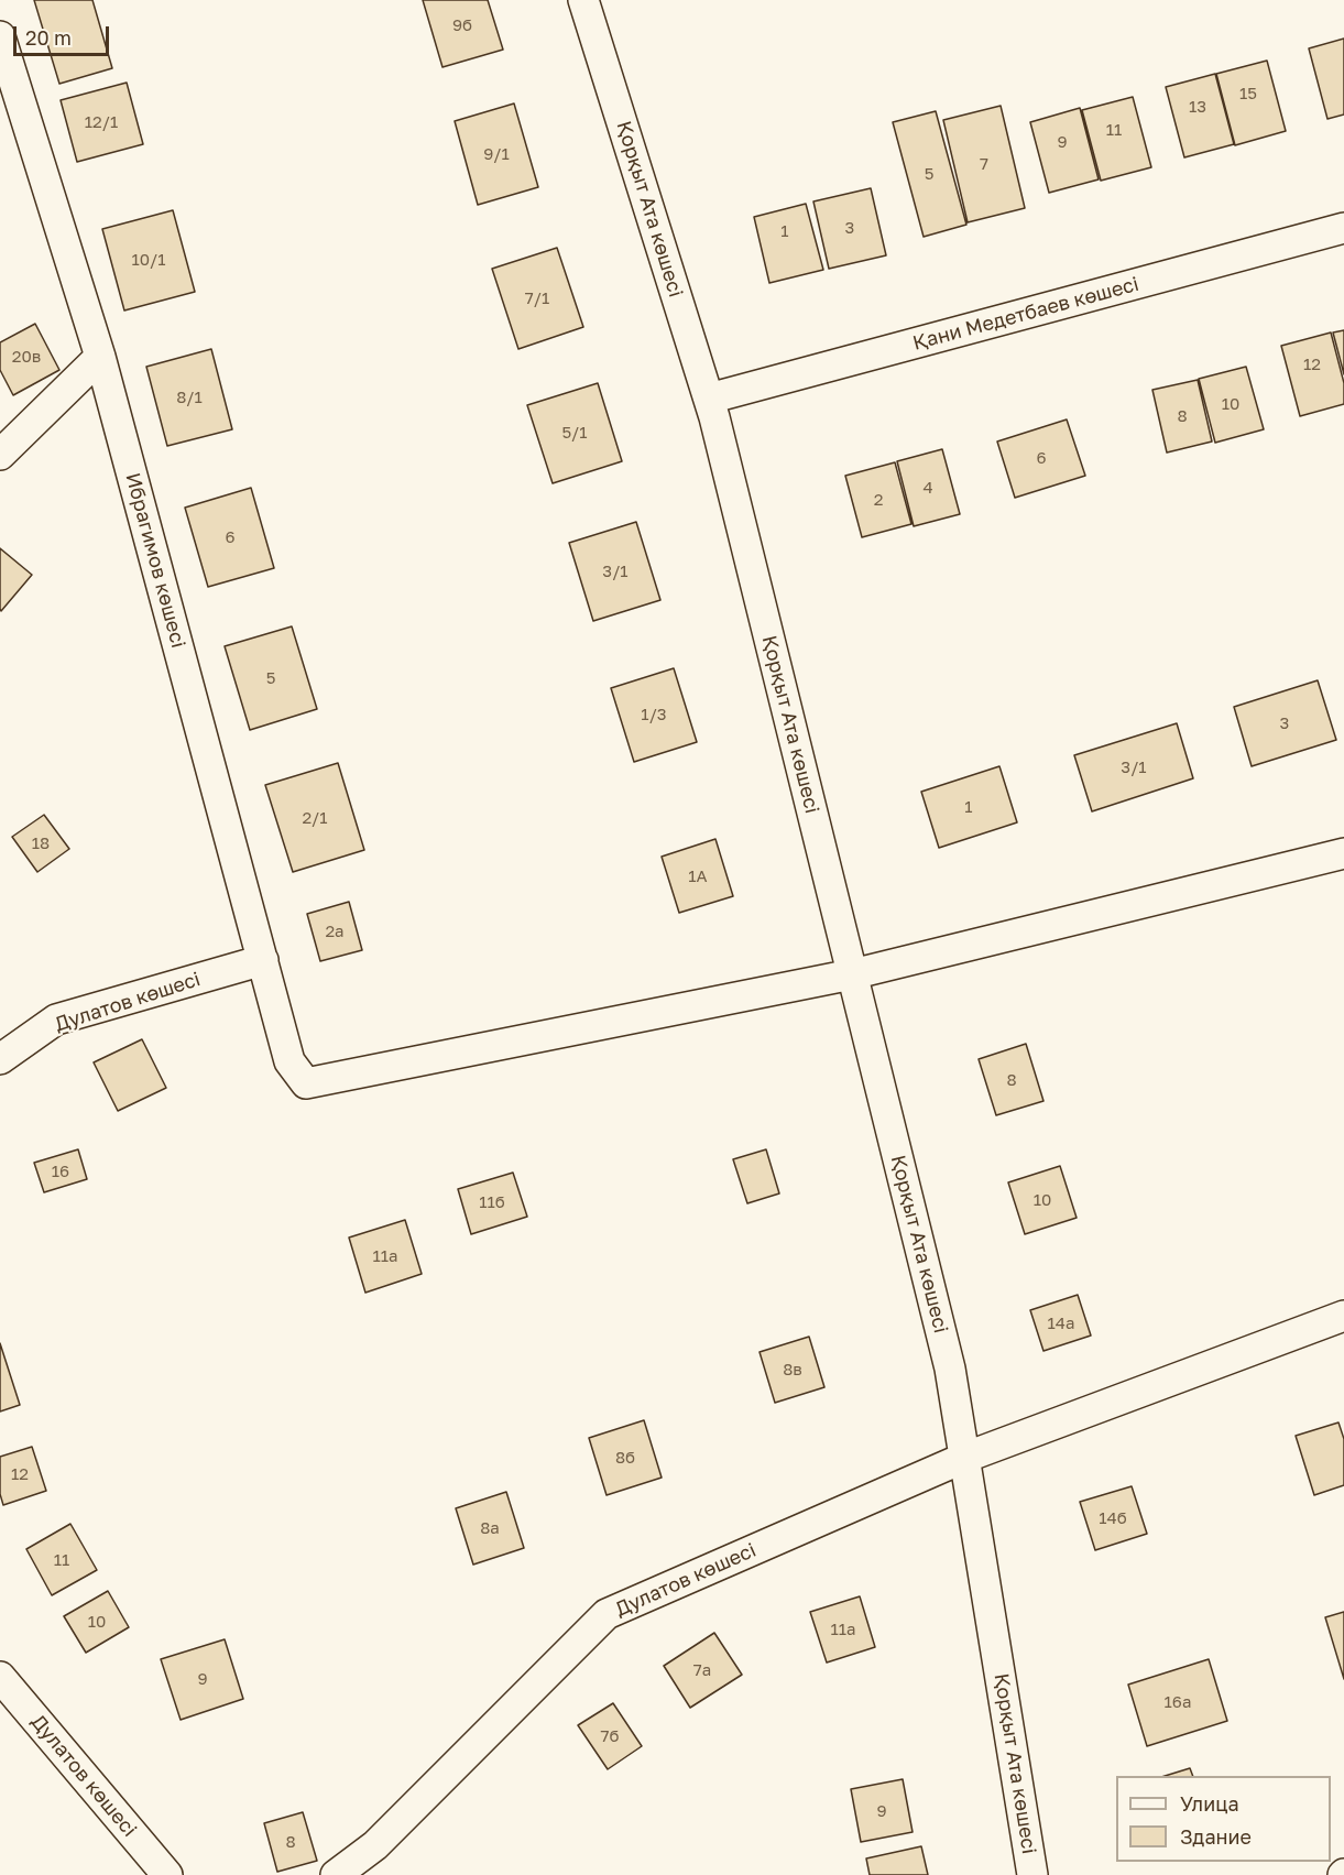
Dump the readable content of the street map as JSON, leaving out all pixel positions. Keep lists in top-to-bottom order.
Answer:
{
  "streets": {
    "street": [
      "Қорқыт Ата көшесі",
      "Қани Медетбаев көшесі",
      "Ибрагимов көшесі",
      "Дулатов көшесі"
    ]
  },
  "crossings": [
    ["Қорқыт Ата көшесі", "Қани Медетбаев көшесі"],
    ["Қорқыт Ата көшесі", "Ибрагимов көшесі"],
    ["Қорқыт Ата көшесі", "Дулатов көшесі"],
    ["Ибрагимов көшесі", "Дулатов көшесі"]
  ],
  "house_numbers": [
    "9б",
    "15",
    "13",
    "12/1",
    "11",
    "9",
    "9/1",
    "7",
    "5",
    "3",
    "1",
    "10/1",
    "7/1",
    "20в",
    "12",
    "8/1",
    "10",
    "8",
    "5/1",
    "6",
    "4",
    "2",
    "6",
    "3/1",
    "5",
    "1/3",
    "3",
    "3/1",
    "1",
    "2/1",
    "18",
    "1А",
    "2а",
    "8",
    "16",
    "10",
    "11б",
    "11а",
    "14а",
    "8в",
    "8б",
    "12",
    "14б",
    "8а",
    "11",
    "10",
    "11а",
    "7а",
    "9",
    "16а",
    "7б",
    "9",
    "8"
  ],
  "legend": ["Улица", "Здание"],
  "scale_bar": "20 m"
}
